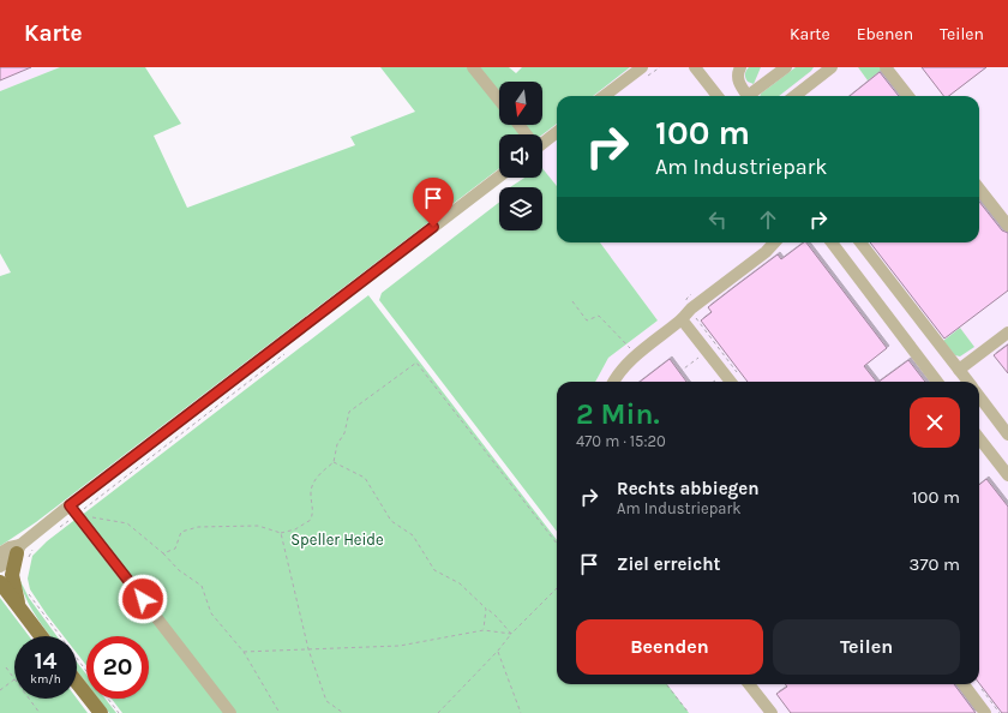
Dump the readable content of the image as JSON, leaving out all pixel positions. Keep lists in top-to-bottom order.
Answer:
{
  "parks": ["Speller Heide"],
  "north": "bottom",
  "page": {
    "header": "Karte",
    "nav": ["Karte", "Ebenen", "Teilen"],
    "turn": ["100 m", "Am Industriepark"],
    "heading": ["2 Min.", "470 m · 15:20"],
    "list": [
      {
        "name": "Rechts abbiegen",
        "note": "Am Industriepark",
        "value": "100 m"
      },
      {
        "name": "Ziel erreicht",
        "value": "370 m"
      }
    ],
    "buttons": ["Beenden", "Teilen"],
    "speed": "14 km/h",
    "limit": "20"
  }
}
